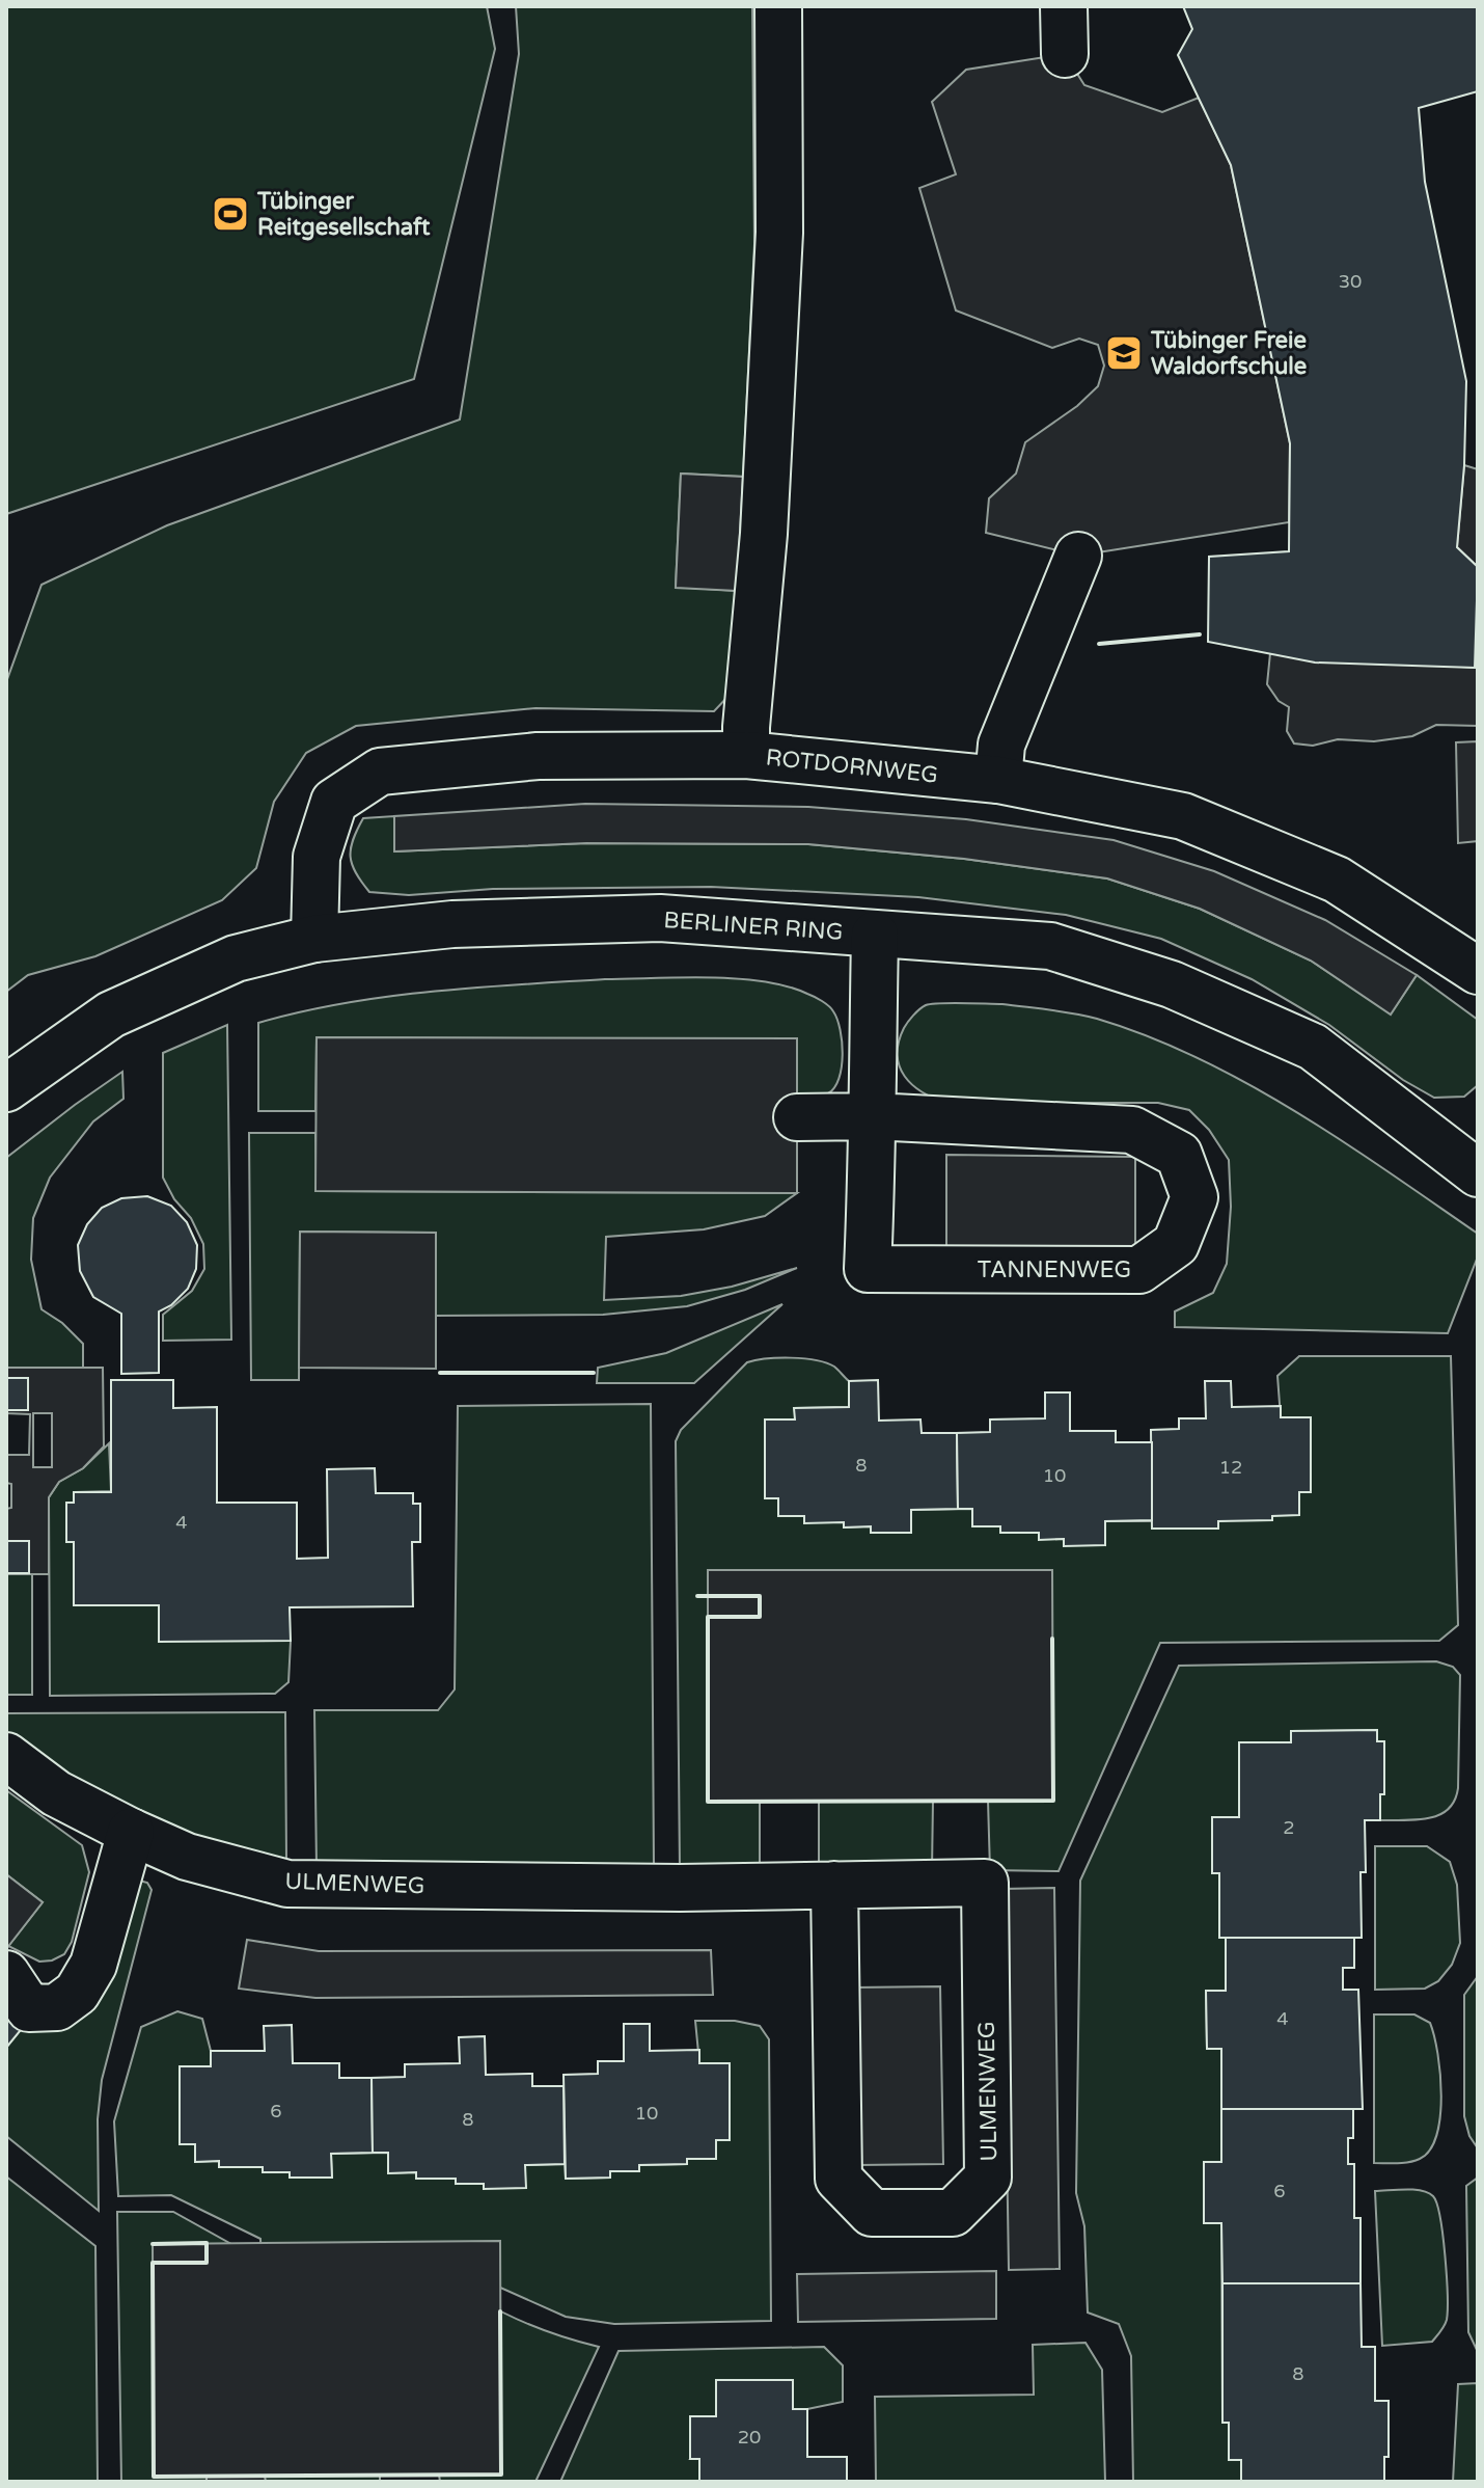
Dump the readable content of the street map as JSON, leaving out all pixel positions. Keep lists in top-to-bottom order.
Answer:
{
  "streets": {
    "street": [
      "ROTDORNWEG",
      "BERLINER RING",
      "TANNENWEG",
      "ULMENWEG"
    ]
  },
  "crossings": [
    ["ROTDORNWEG", "BERLINER RING"],
    ["BERLINER RING", "TANNENWEG"]
  ],
  "places": {
    "sports": ["Tübinger Reitgesellschaft"],
    "school or university": ["Tübinger Freie Waldorfschule"]
  },
  "house_numbers": [
    "30",
    "8",
    "12",
    "10",
    "4",
    "2",
    "4",
    "6",
    "10",
    "8",
    "6",
    "8",
    "20"
  ]
}
